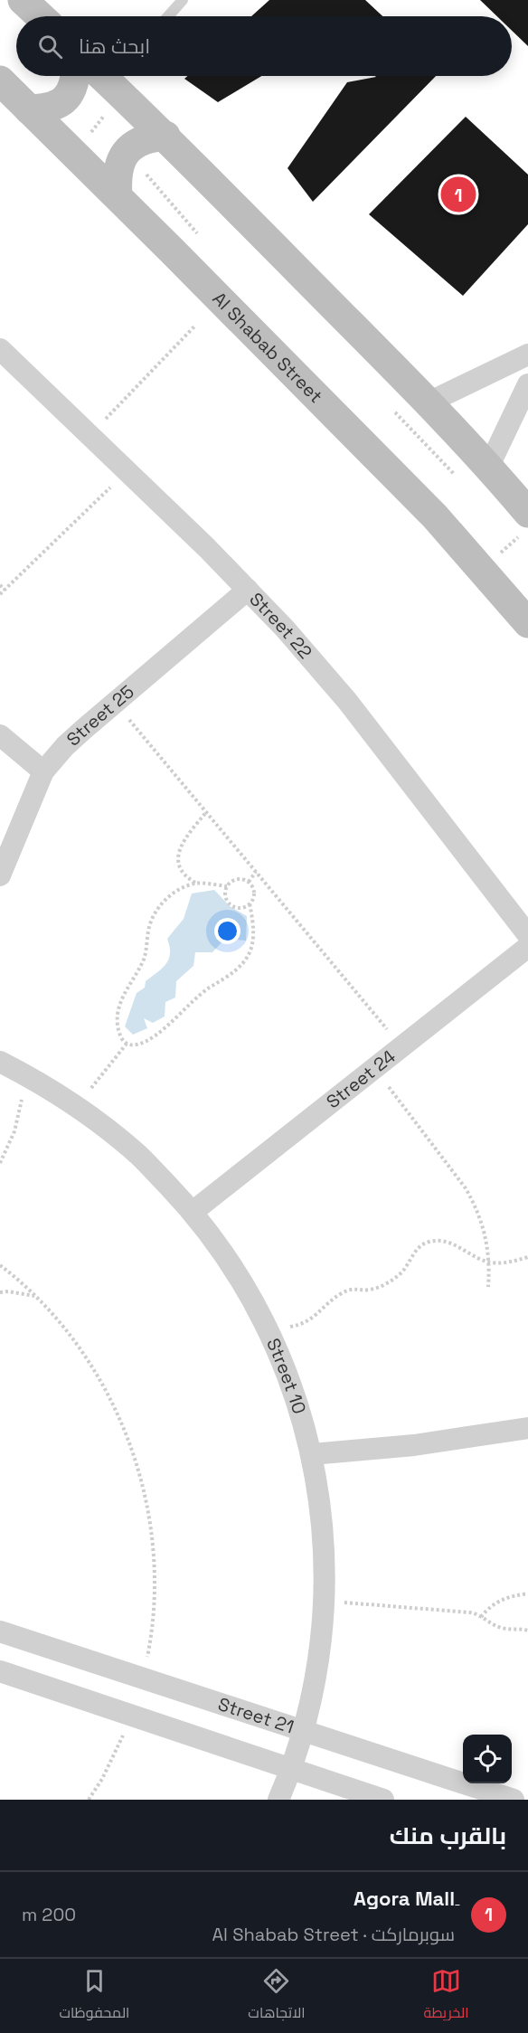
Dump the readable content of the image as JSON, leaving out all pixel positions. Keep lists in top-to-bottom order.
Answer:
{
  "streets": {
    "street": [
      "Al Shabab Street",
      "Street 22",
      "Street 25",
      "Street 24",
      "Street 10",
      "Street 21"
    ]
  },
  "crossings": [
    ["Street 22", "Street 25"],
    ["Street 24", "Street 10"],
    ["Street 10", "Street 21"]
  ],
  "page": {
    "search": "ابحث هنا",
    "pins": "1",
    "heading": "بالقرب منك",
    "list": [
      {
        "mark": "1",
        "name": "ِAgora Mall",
        "note": "سوبرماركت · Al Shabab Street",
        "value": "200 m"
      }
    ],
    "nav": ["الخريطة", "الاتجاهات", "المحفوظات"]
  }
}
